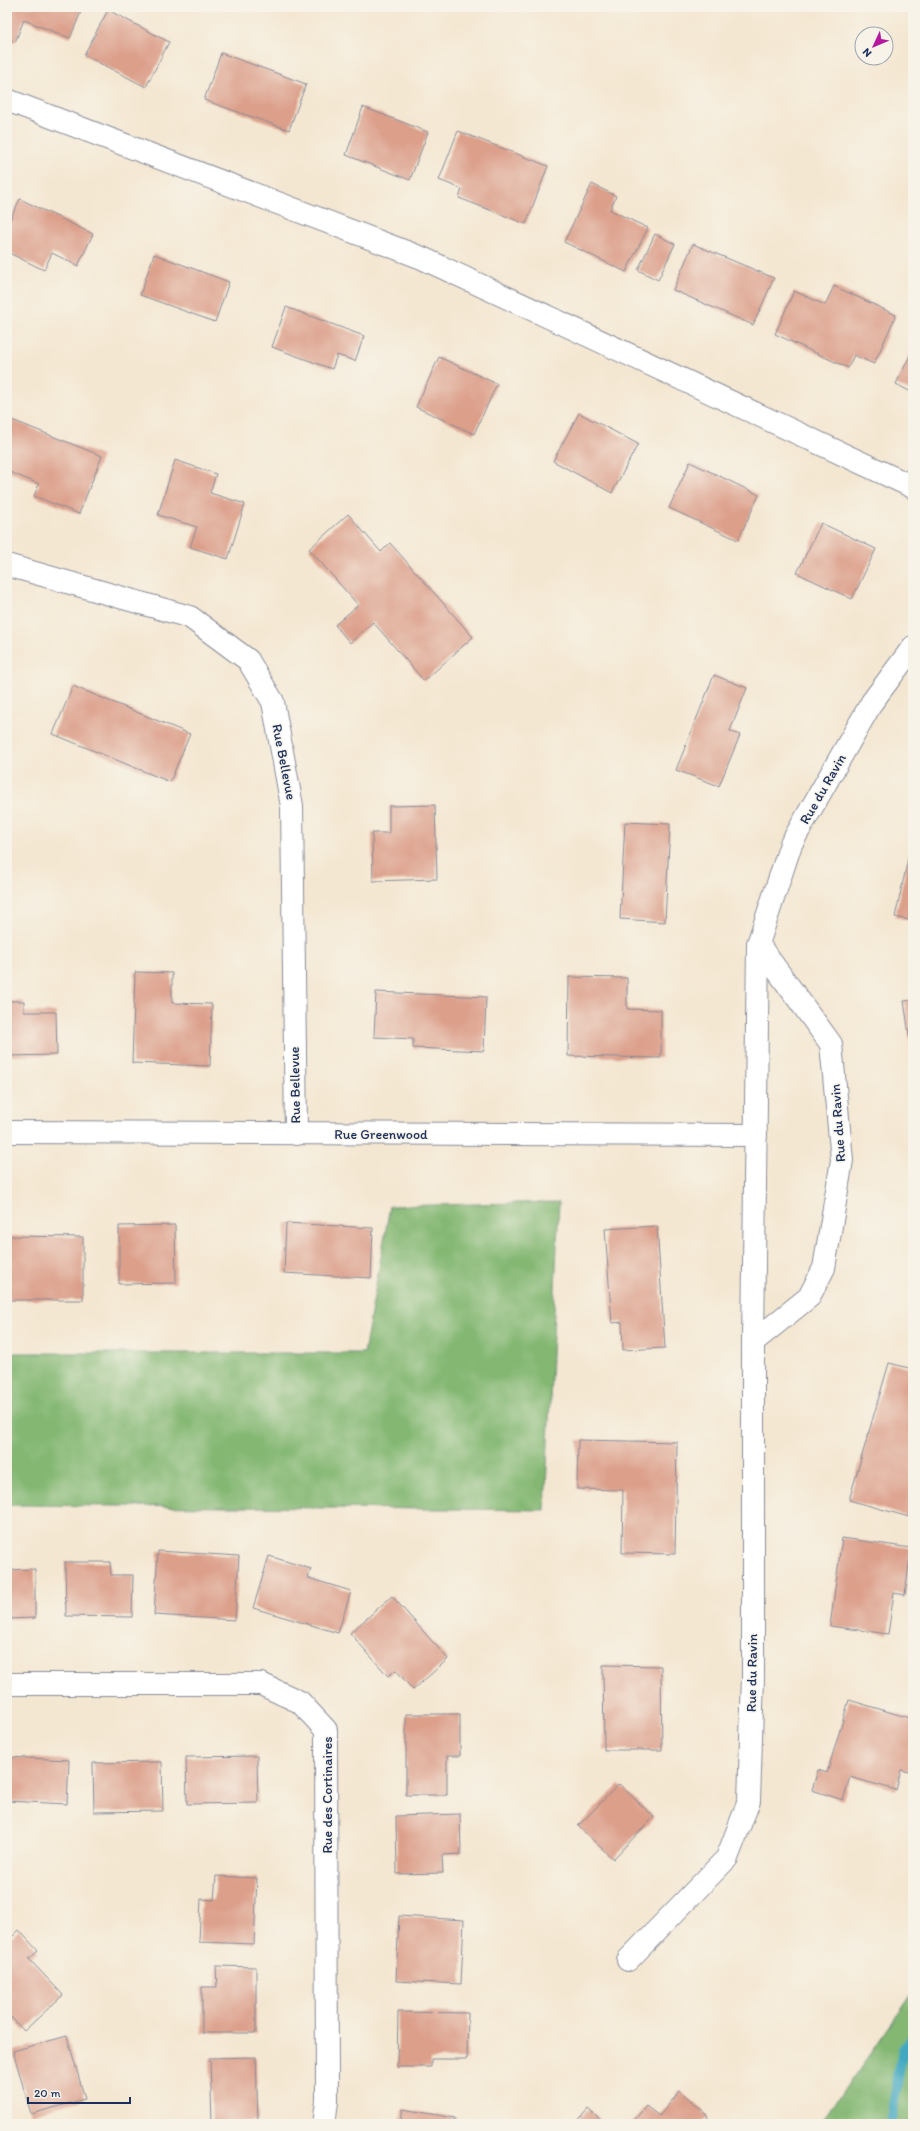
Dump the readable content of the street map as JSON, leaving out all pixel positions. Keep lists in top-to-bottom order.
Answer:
{
  "streets": {
    "street": [
      "Rue Bellevue",
      "Rue du Ravin",
      "Rue Greenwood",
      "Rue des Cortinaires"
    ]
  },
  "crossings": [
    ["Rue Bellevue", "Rue Greenwood"],
    ["Rue du Ravin", "Rue Greenwood"]
  ],
  "scale_bar": "20 m",
  "north": "bottom left"
}
